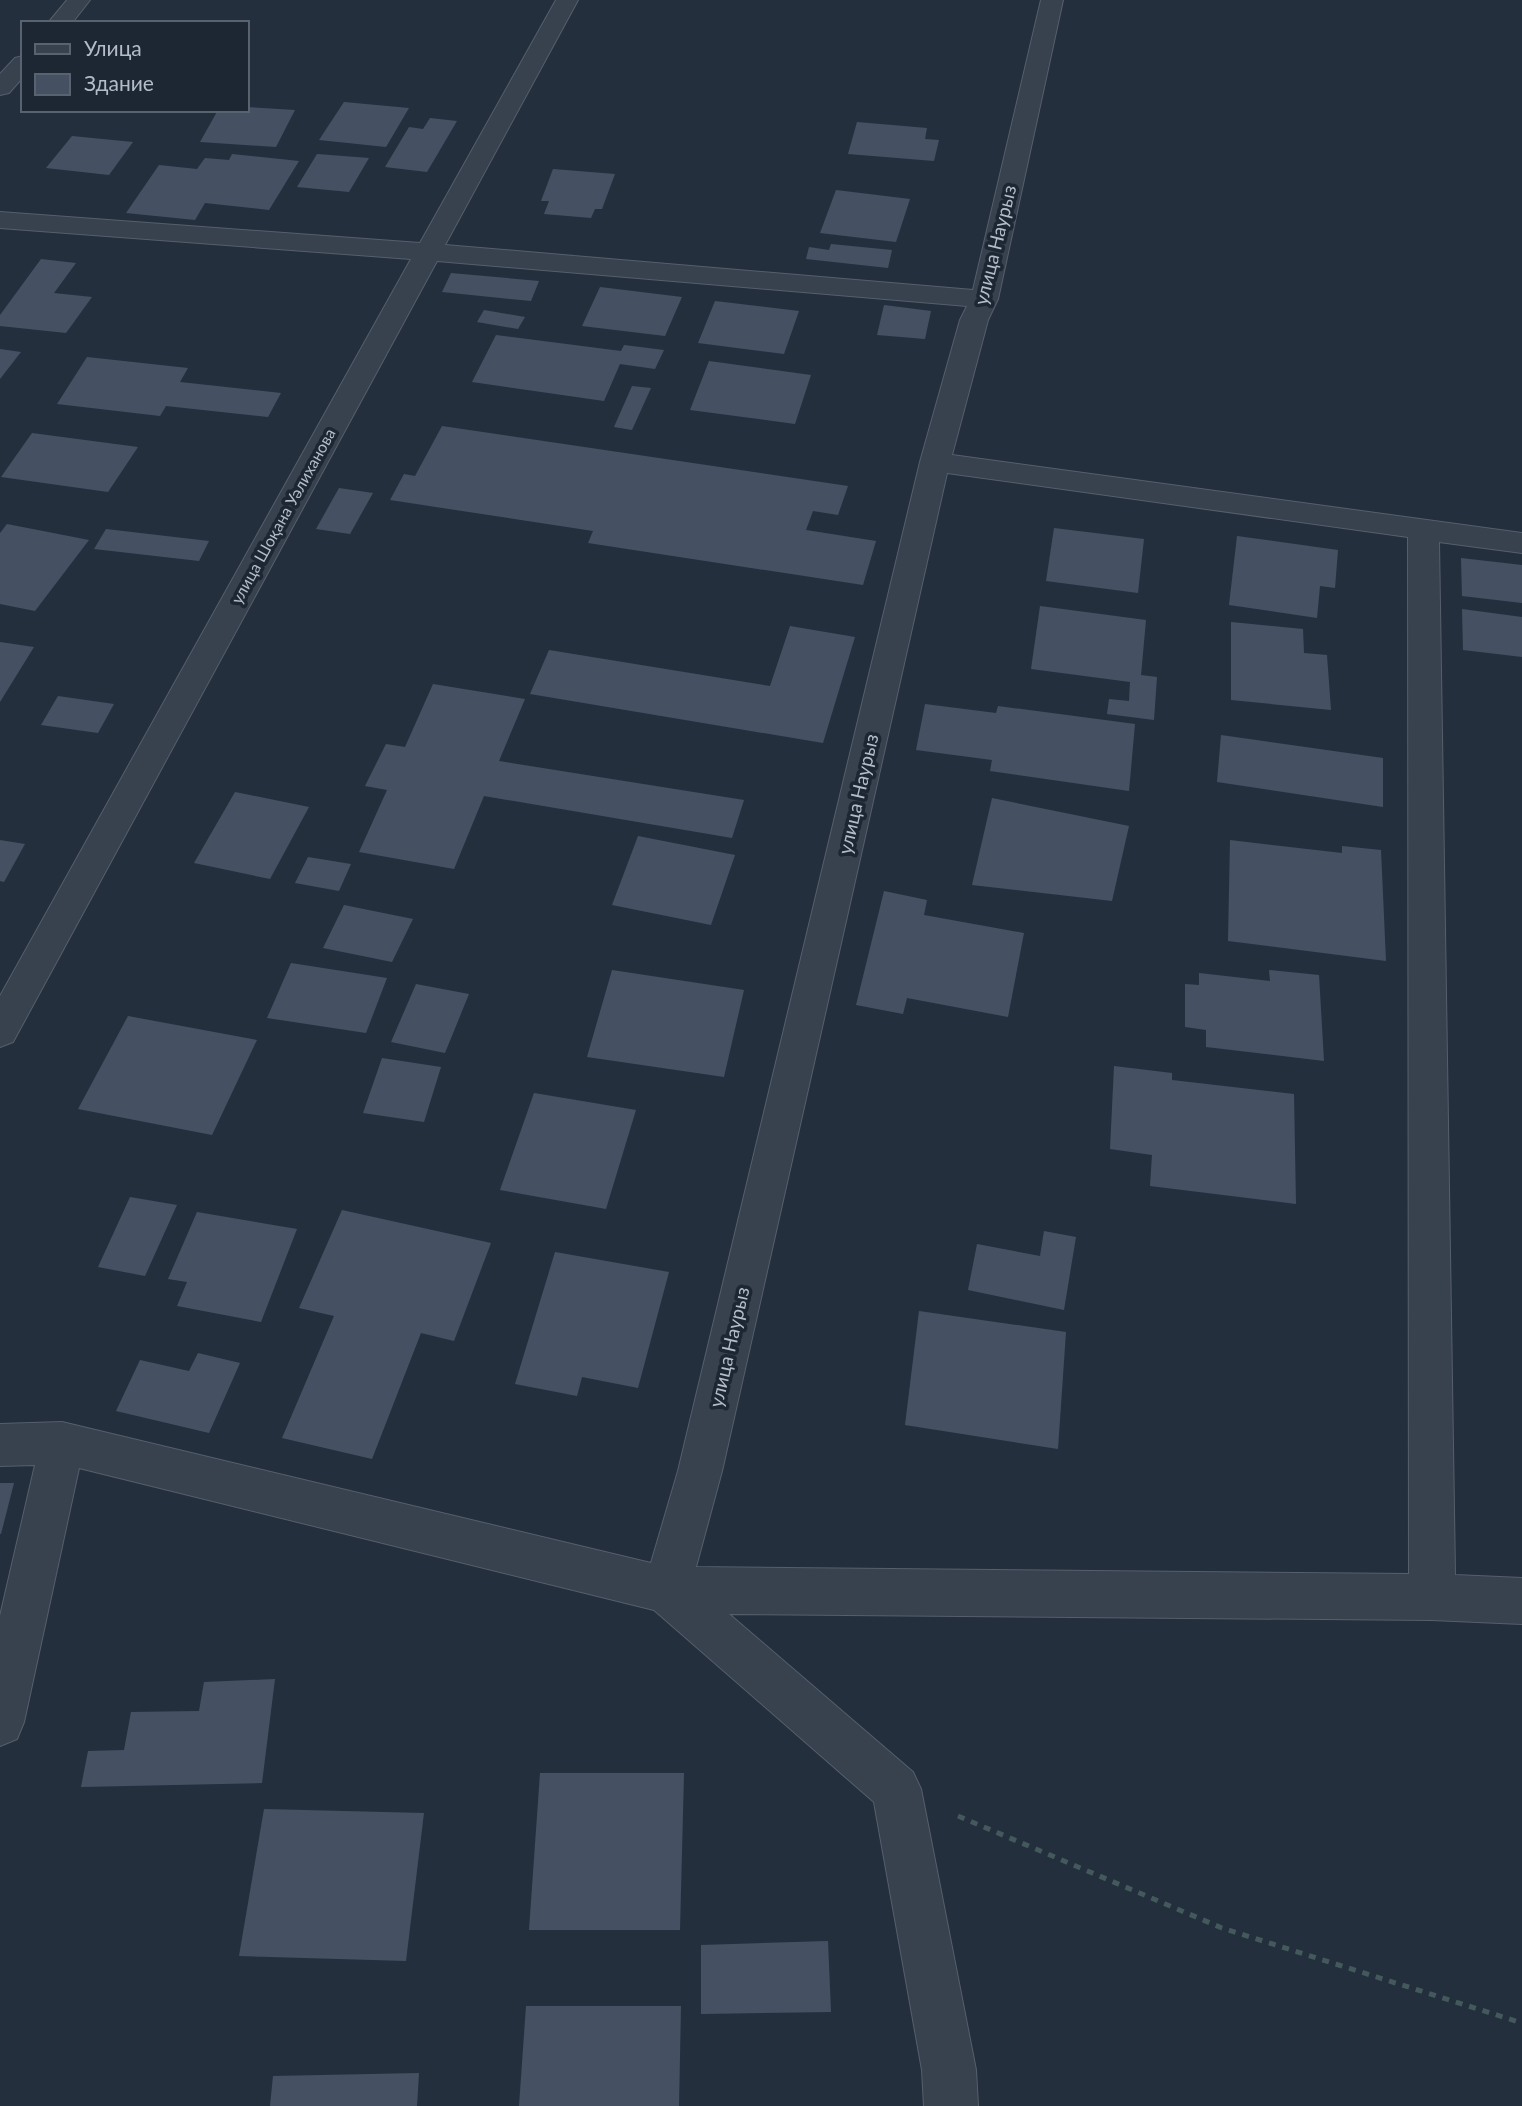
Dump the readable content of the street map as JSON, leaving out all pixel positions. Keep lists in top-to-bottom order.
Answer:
{
  "streets": {
    "street": ["улица Наурыз", "улица Шоқана Уәлиханова"]
  },
  "legend": ["Улица", "Здание"]
}
